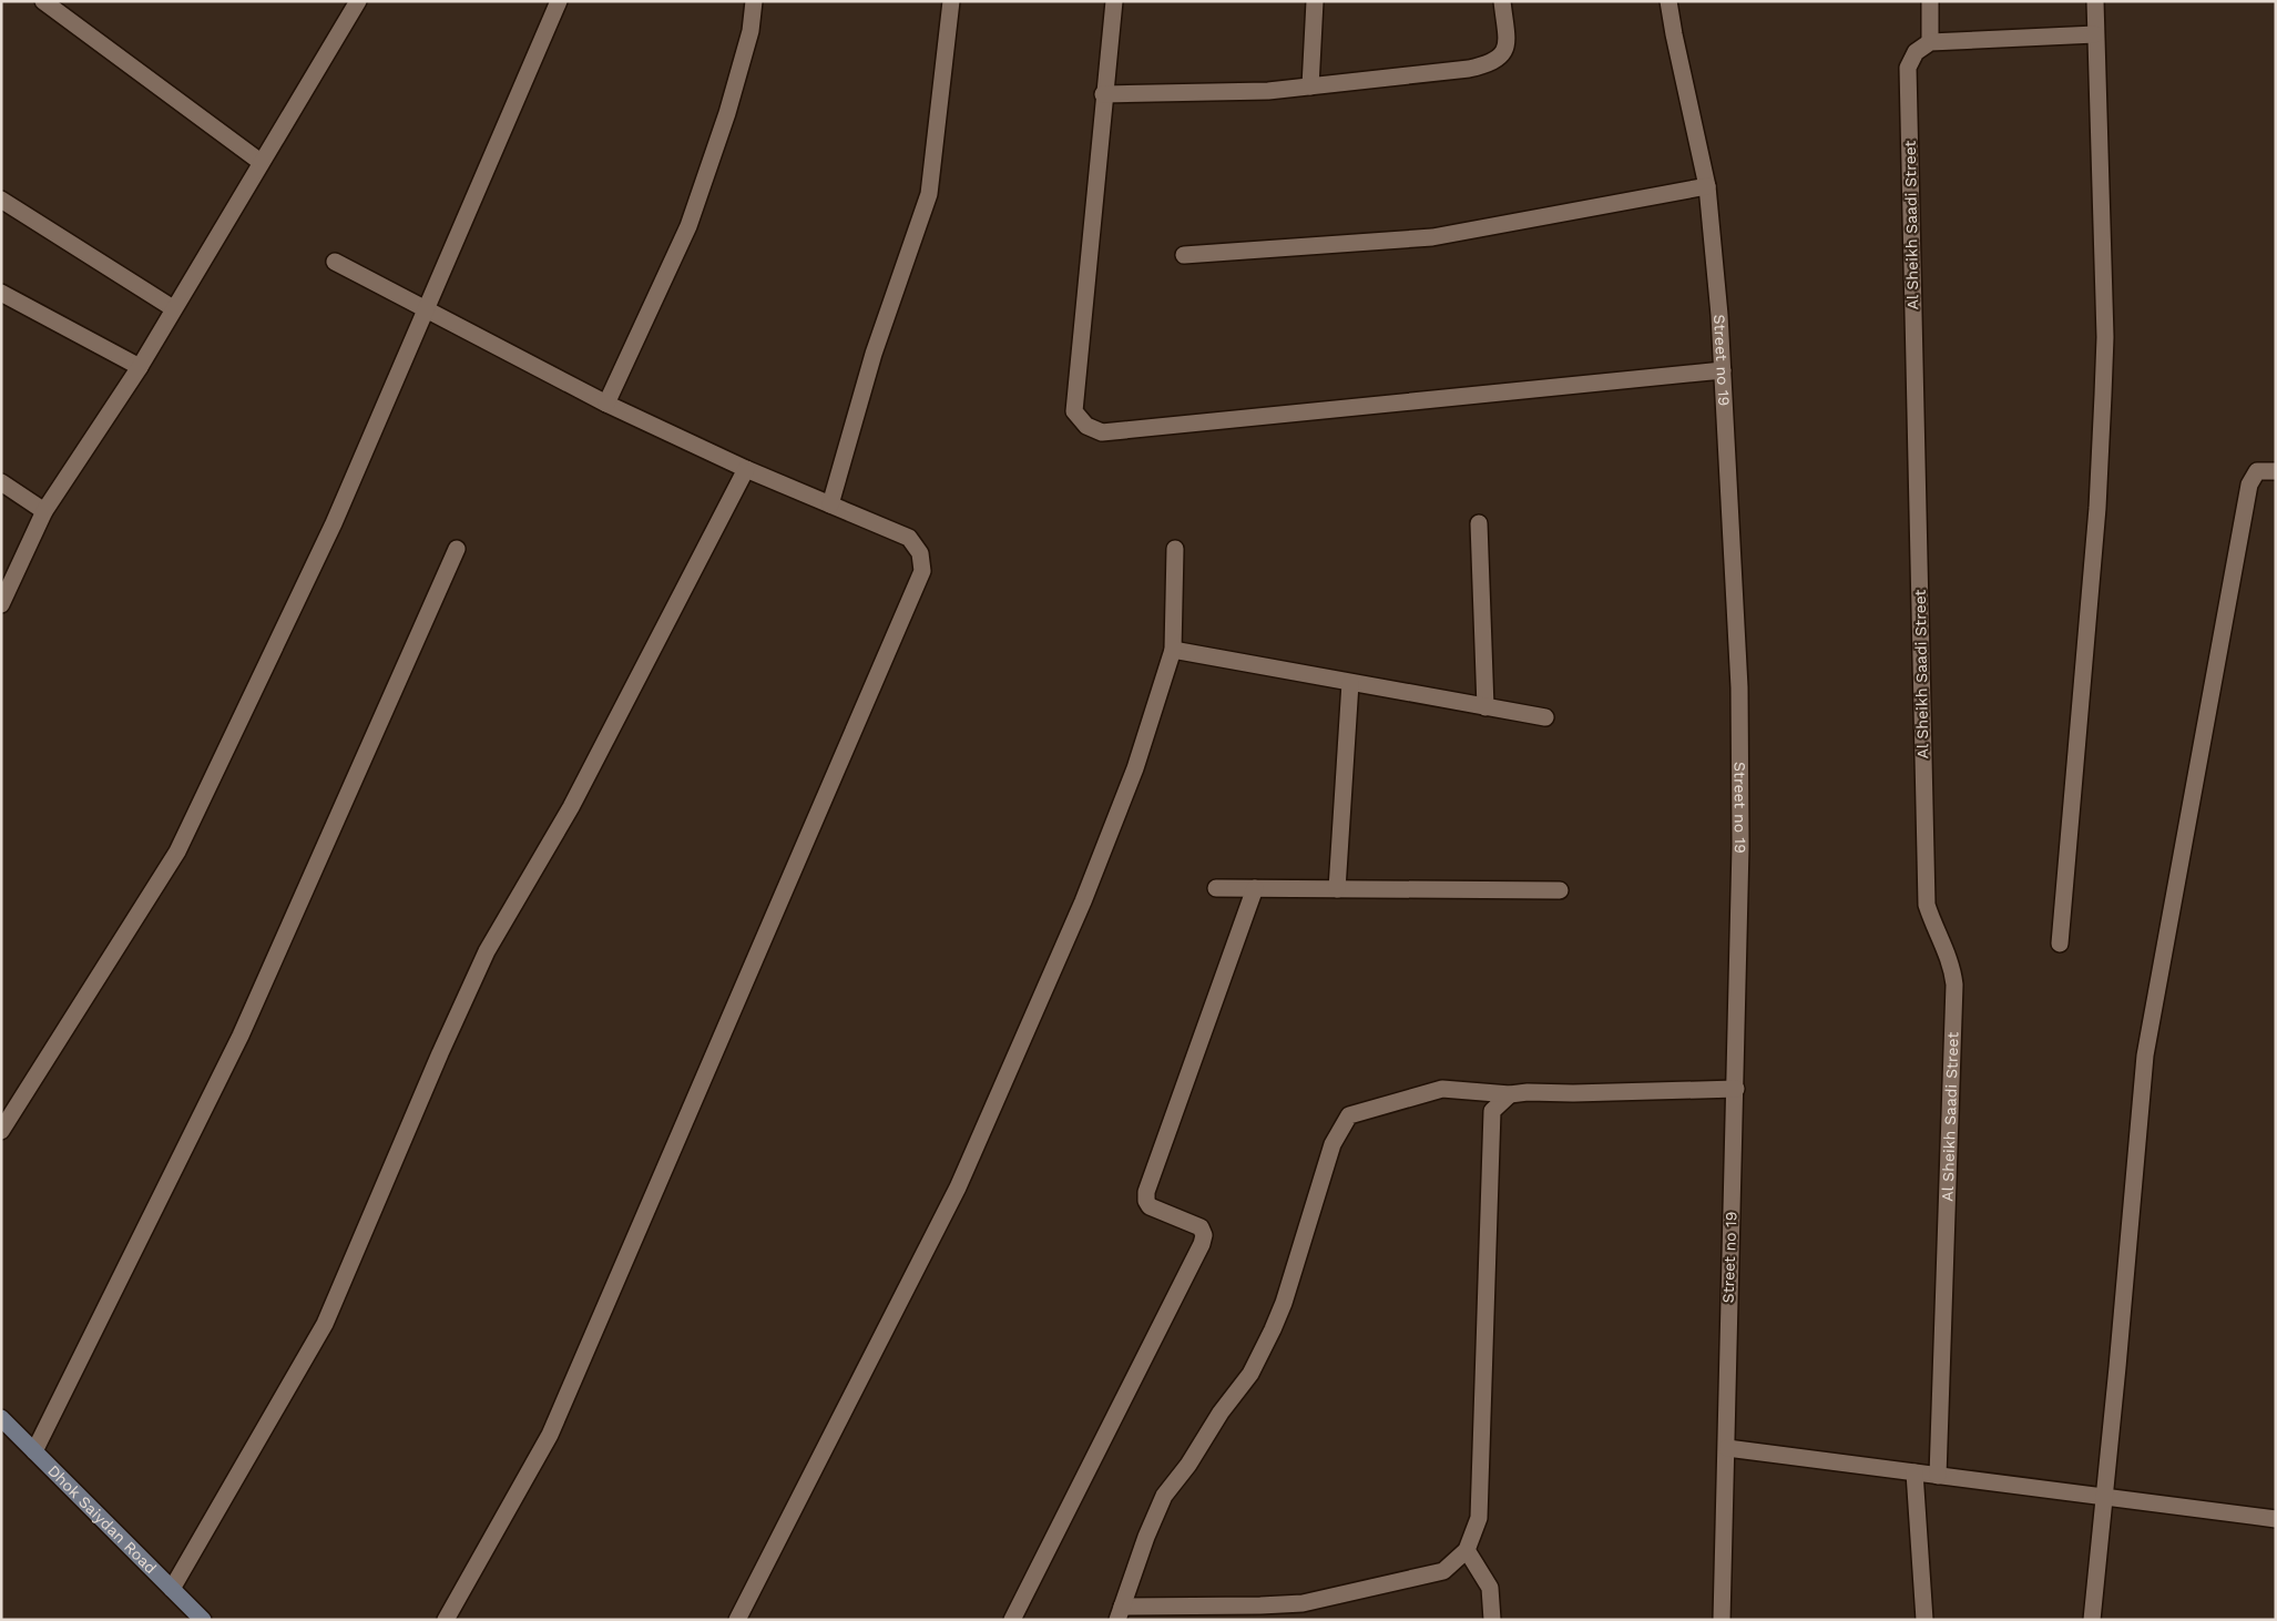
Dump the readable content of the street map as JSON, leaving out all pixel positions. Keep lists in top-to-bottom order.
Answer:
{
  "streets": {
    "main road": ["Dhok Saiydan Road"],
    "street": ["Al Sheikh Saadi Street", "Street no 19"]
  }
}
